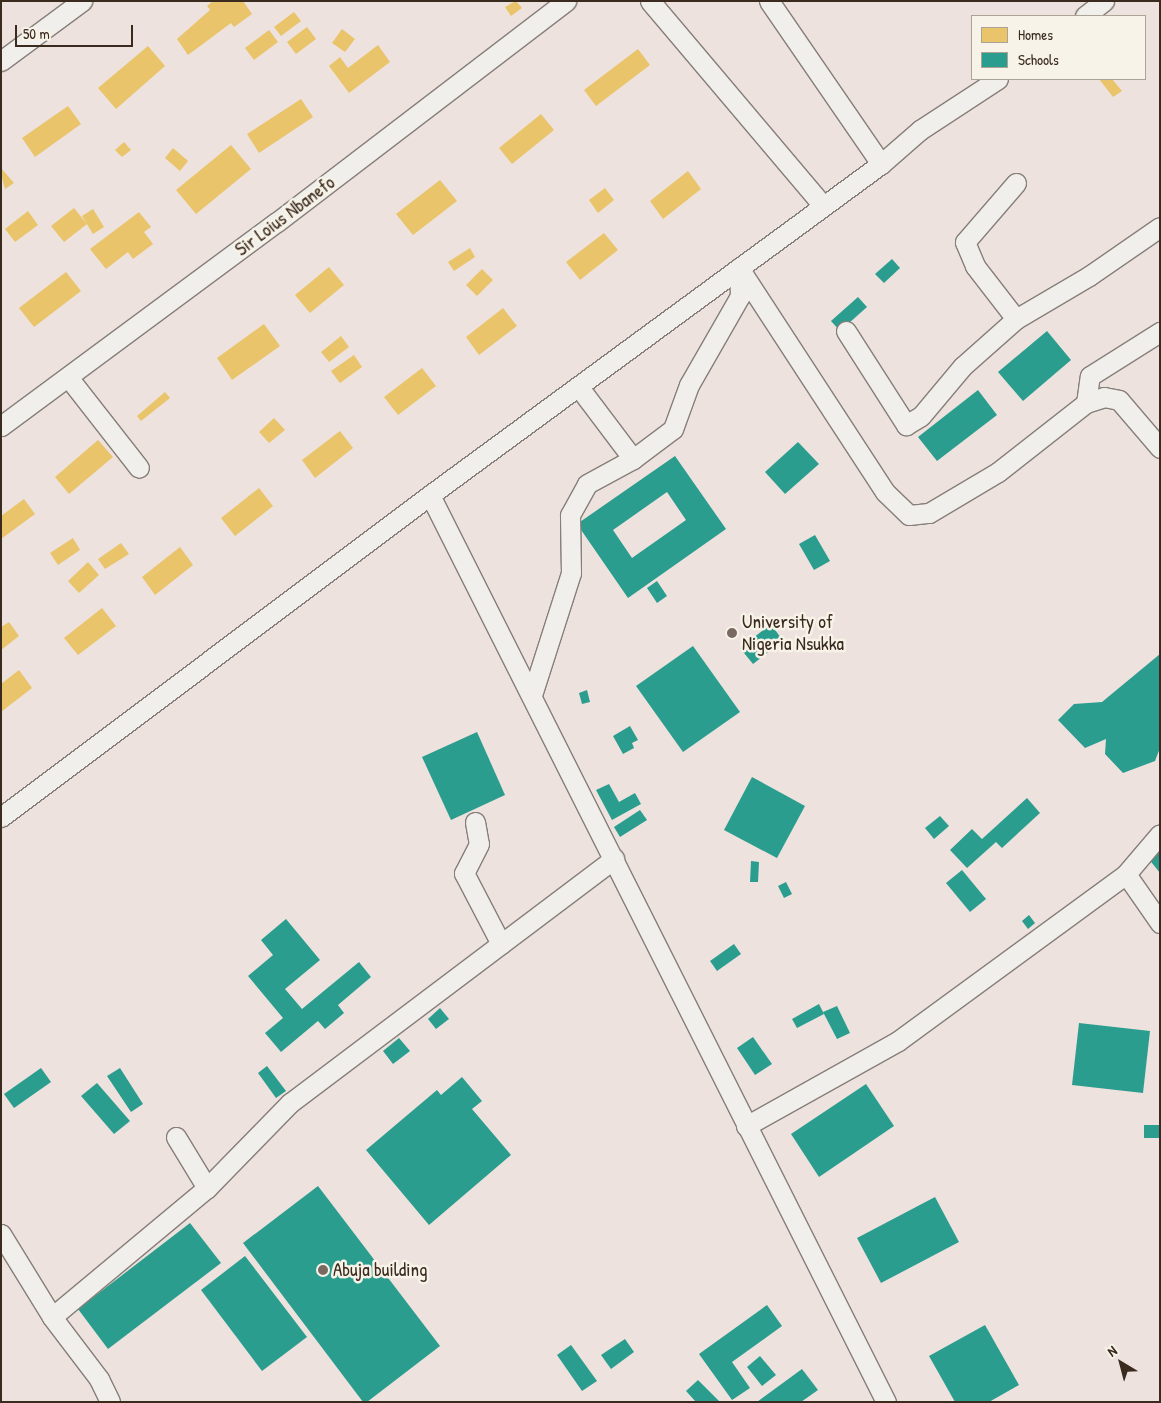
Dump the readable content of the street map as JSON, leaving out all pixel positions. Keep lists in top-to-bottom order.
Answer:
{
  "streets": {
    "street": ["Sir Loius Nbanefo"]
  },
  "places": ["University of Nigeria Nsukka", "Abuja building"],
  "legend": ["Homes", "Schools"],
  "scale_bar": "50 m",
  "north": "top left"
}
